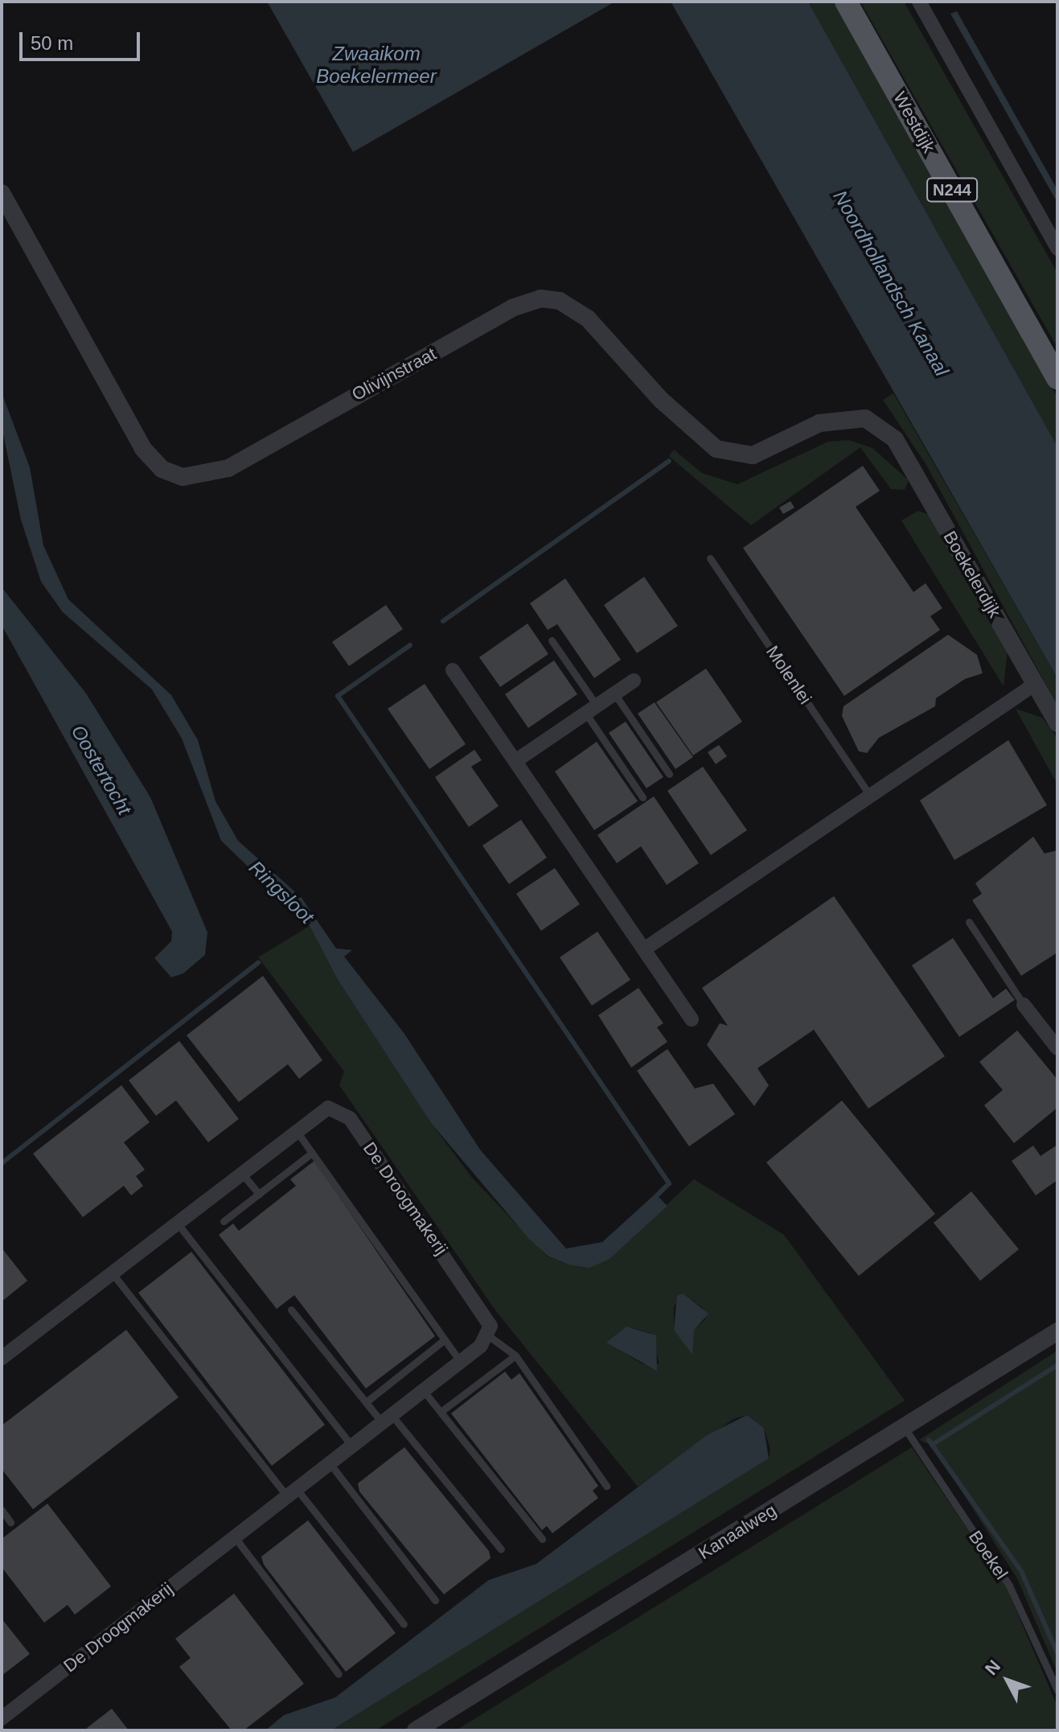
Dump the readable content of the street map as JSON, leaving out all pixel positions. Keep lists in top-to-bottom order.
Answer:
{
  "streets": {
    "main road": ["Westdijk", "N244"],
    "street": [
      "Olivijnstraat",
      "Boekelerdijk",
      "De Droogmakerij",
      "Kanaalweg"
    ],
    "lane": ["Molenlei", "Boekel"]
  },
  "crossings": [
    ["Olivijnstraat", "Boekelerdijk"],
    ["Kanaalweg", "Boekel"]
  ],
  "water": [
    "Zwaaikom Boekelermeer",
    "Noordhollandsch Kanaal",
    "Oostertocht",
    "Ringsloot"
  ],
  "scale_bar": "50 m",
  "north": "top left"
}
